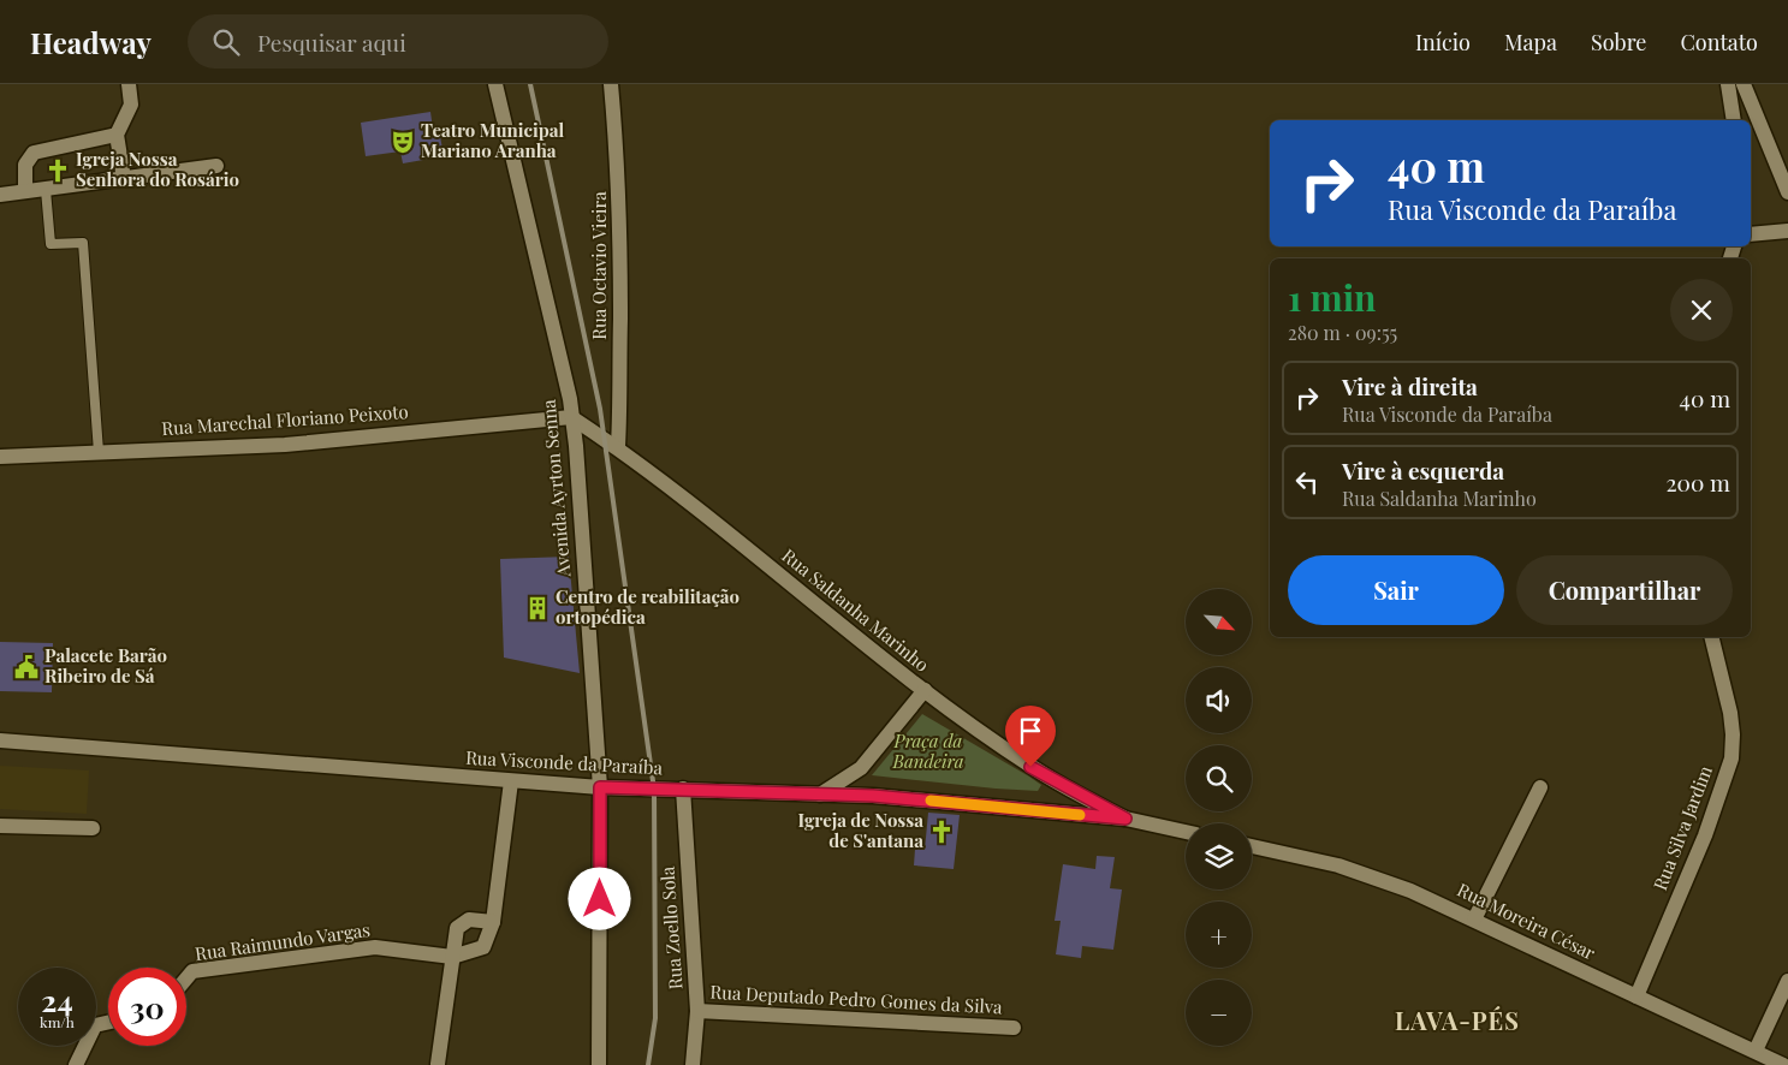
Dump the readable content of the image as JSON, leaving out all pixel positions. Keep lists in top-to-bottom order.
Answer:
{
  "streets": {
    "street": [
      "Rua Octavio Vieira",
      "Rua Marechal Floriano Peixoto",
      "Avenida Ayrton Senna",
      "Rua Saldanha Marinho",
      "Rua Visconde da Paraíba",
      "Rua Silva Jardim",
      "Rua Moreira César",
      "Rua Zoello Sola",
      "Rua Raimundo Vargas",
      "Rua Deputado Pedro Gomes da Silva"
    ]
  },
  "crossings": [
    ["Rua Octavio Vieira", "Rua Saldanha Marinho"],
    ["Rua Marechal Floriano Peixoto", "Avenida Ayrton Senna"],
    ["Rua Marechal Floriano Peixoto", "Rua Saldanha Marinho"],
    ["Avenida Ayrton Senna", "Rua Saldanha Marinho"],
    ["Avenida Ayrton Senna", "Rua Visconde da Paraíba"],
    ["Rua Saldanha Marinho", "Rua Visconde da Paraíba"],
    ["Rua Visconde da Paraíba", "Rua Zoello Sola"],
    ["Rua Silva Jardim", "Rua Moreira César"],
    ["Rua Zoello Sola", "Rua Deputado Pedro Gomes da Silva"]
  ],
  "districts": ["LAVA-PÉS"],
  "parks": ["Praça da Bandeira"],
  "places": {
    "theatre": ["Teatro Municipal Mariano Aranha"],
    "church": ["Igreja Nossa Senhora do Rosário", "Igreja de Nossa de S'antana"],
    "building": ["Centro de reabilitação ortopédica"],
    "public building": ["Palacete Barão Ribeiro de Sá"]
  },
  "north": "bottom right",
  "page": {
    "header": "Headway",
    "search": "Pesquisar aqui",
    "nav": [
      "Início",
      "Mapa",
      "Sobre",
      "Contato"
    ],
    "turn": ["40 m", "Rua Visconde da Paraíba"],
    "heading": ["1 min", "280 m · 09:55"],
    "list": [
      {
        "name": "Vire à direita",
        "note": "Rua Visconde da Paraíba",
        "value": "40 m"
      },
      {
        "name": "Vire à esquerda",
        "note": "Rua Saldanha Marinho",
        "value": "200 m"
      }
    ],
    "buttons": ["Sair", "Compartilhar"],
    "map_buttons": ["+", "−"],
    "speed": "24 km/h",
    "limit": "30"
  }
}
